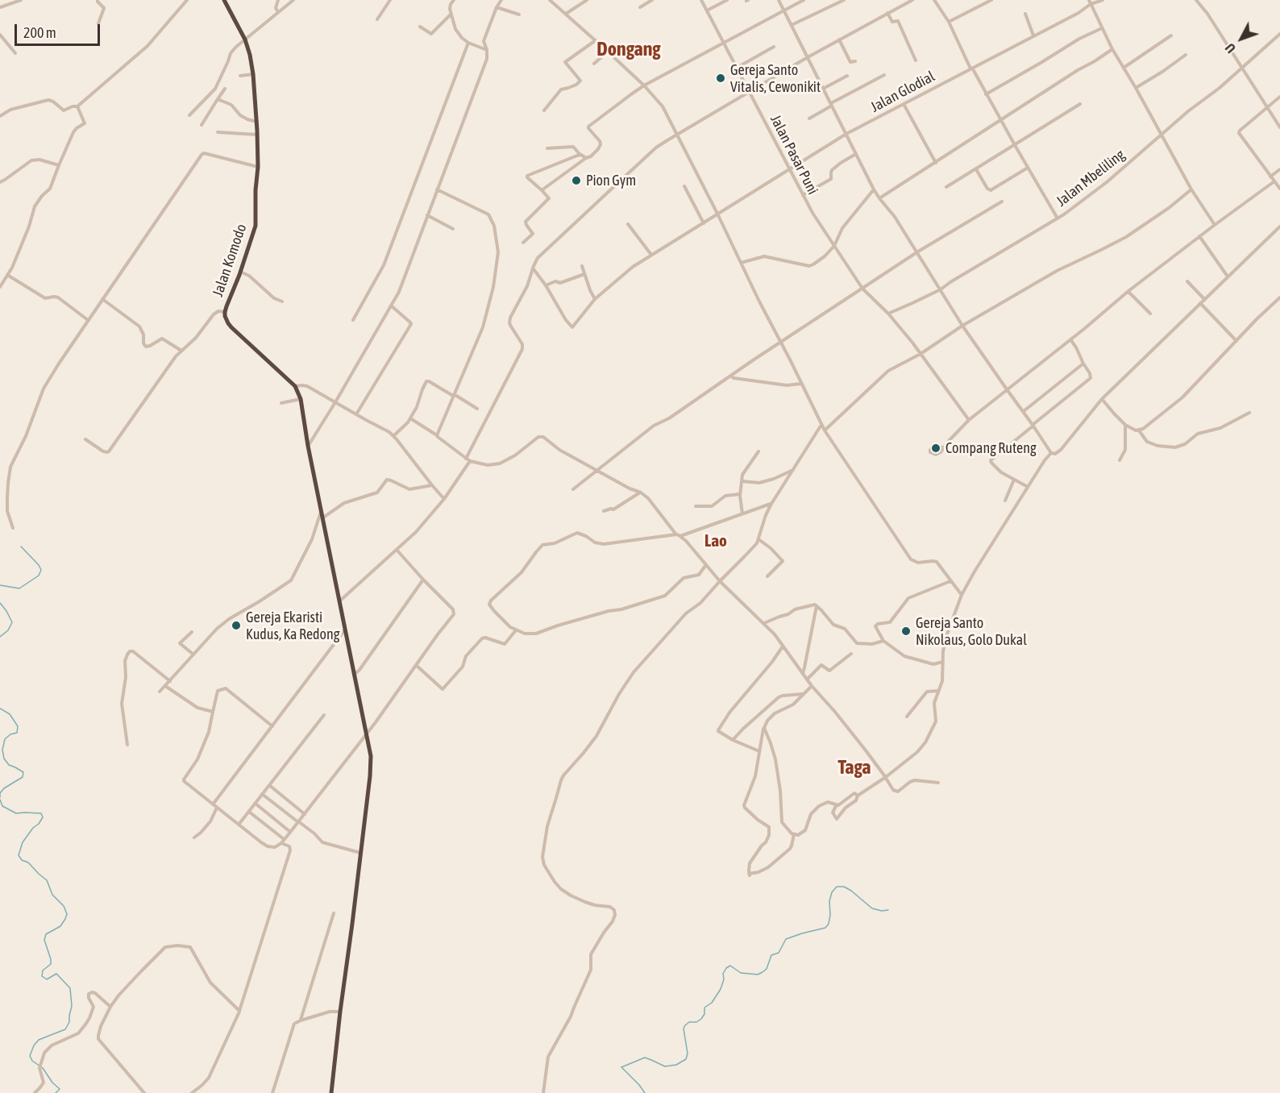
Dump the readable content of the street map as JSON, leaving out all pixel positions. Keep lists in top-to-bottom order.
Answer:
{
  "streets": {
    "highway": ["Jalan Komodo"],
    "street": ["Jalan Glodial", "Jalan Pasar Puni", "Jalan Mbeliling"]
  },
  "crossings": [
    ["Jalan Glodial", "Jalan Pasar Puni"],
    ["Jalan Pasar Puni", "Jalan Mbeliling"]
  ],
  "districts": ["Dongang", "Lao", "Taga"],
  "places": [
    "Gereja Santo Vitalis, Cewonikit",
    "Pion Gym",
    "Compang Ruteng",
    "Gereja Ekaristi Kudus, Ka Redong",
    "Gereja Santo Nikolaus, Golo Dukal"
  ],
  "scale_bar": "200 m",
  "north": "bottom left"
}
